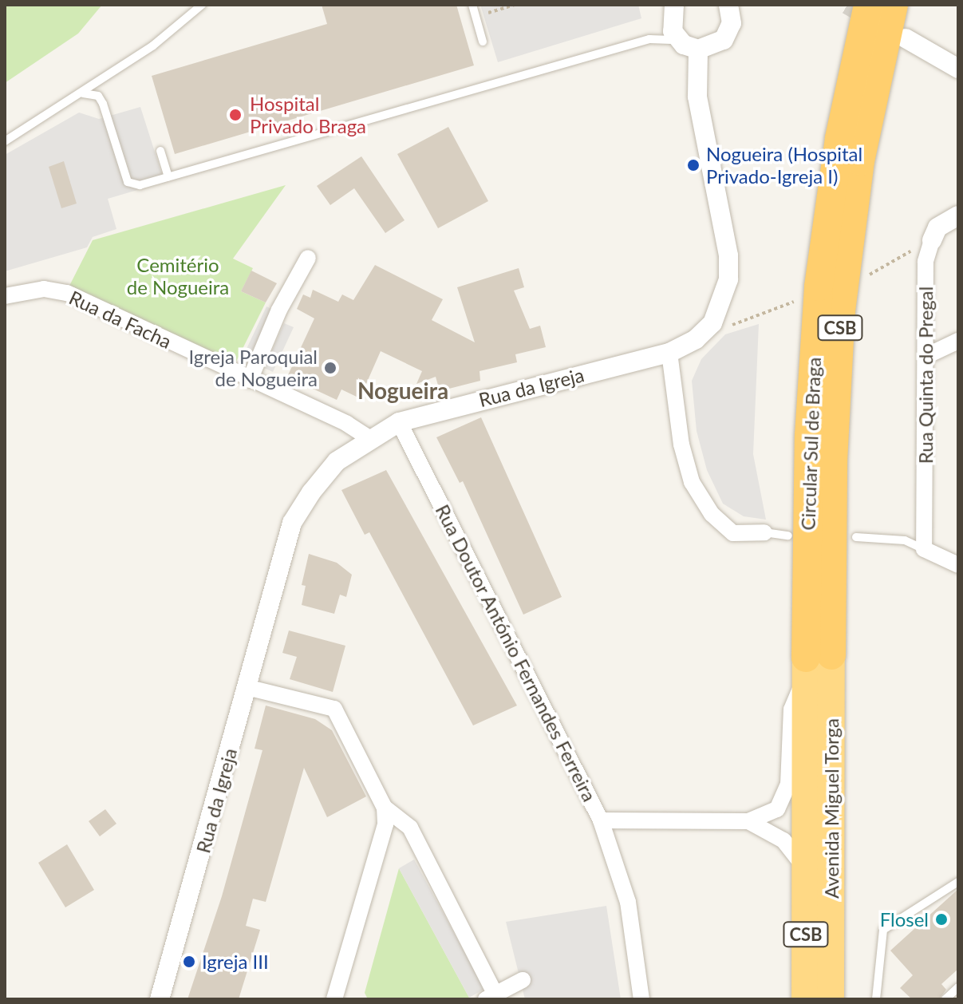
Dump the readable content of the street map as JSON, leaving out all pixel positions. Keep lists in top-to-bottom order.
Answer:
{
  "streets": {
    "highway": ["CSB", "Circular Sul de Braga", "Avenida Miguel Torga"],
    "street": [
      "Rua da Facha",
      "Rua Quinta do Pregal",
      "Rua da Igreja",
      "Rua Doutor António Fernandes Ferreira"
    ]
  },
  "crossings": [
    ["Rua da Facha", "Rua da Igreja"],
    ["Rua da Igreja", "Rua Doutor António Fernandes Ferreira"],
    ["Circular Sul de Braga", "Rua Doutor António Fernandes Ferreira"],
    ["Circular Sul de Braga", "Avenida Miguel Torga"],
    ["Rua Doutor António Fernandes Ferreira", "Avenida Miguel Torga"]
  ],
  "districts": ["Nogueira"],
  "parks": ["Cemitério de Nogueira"],
  "places": [
    "Hospital Privado Braga",
    "Nogueira (Hospital Privado-Igreja I)",
    "Igreja Paroquial de Nogueira",
    "Flosel",
    "Igreja III"
  ]
}
